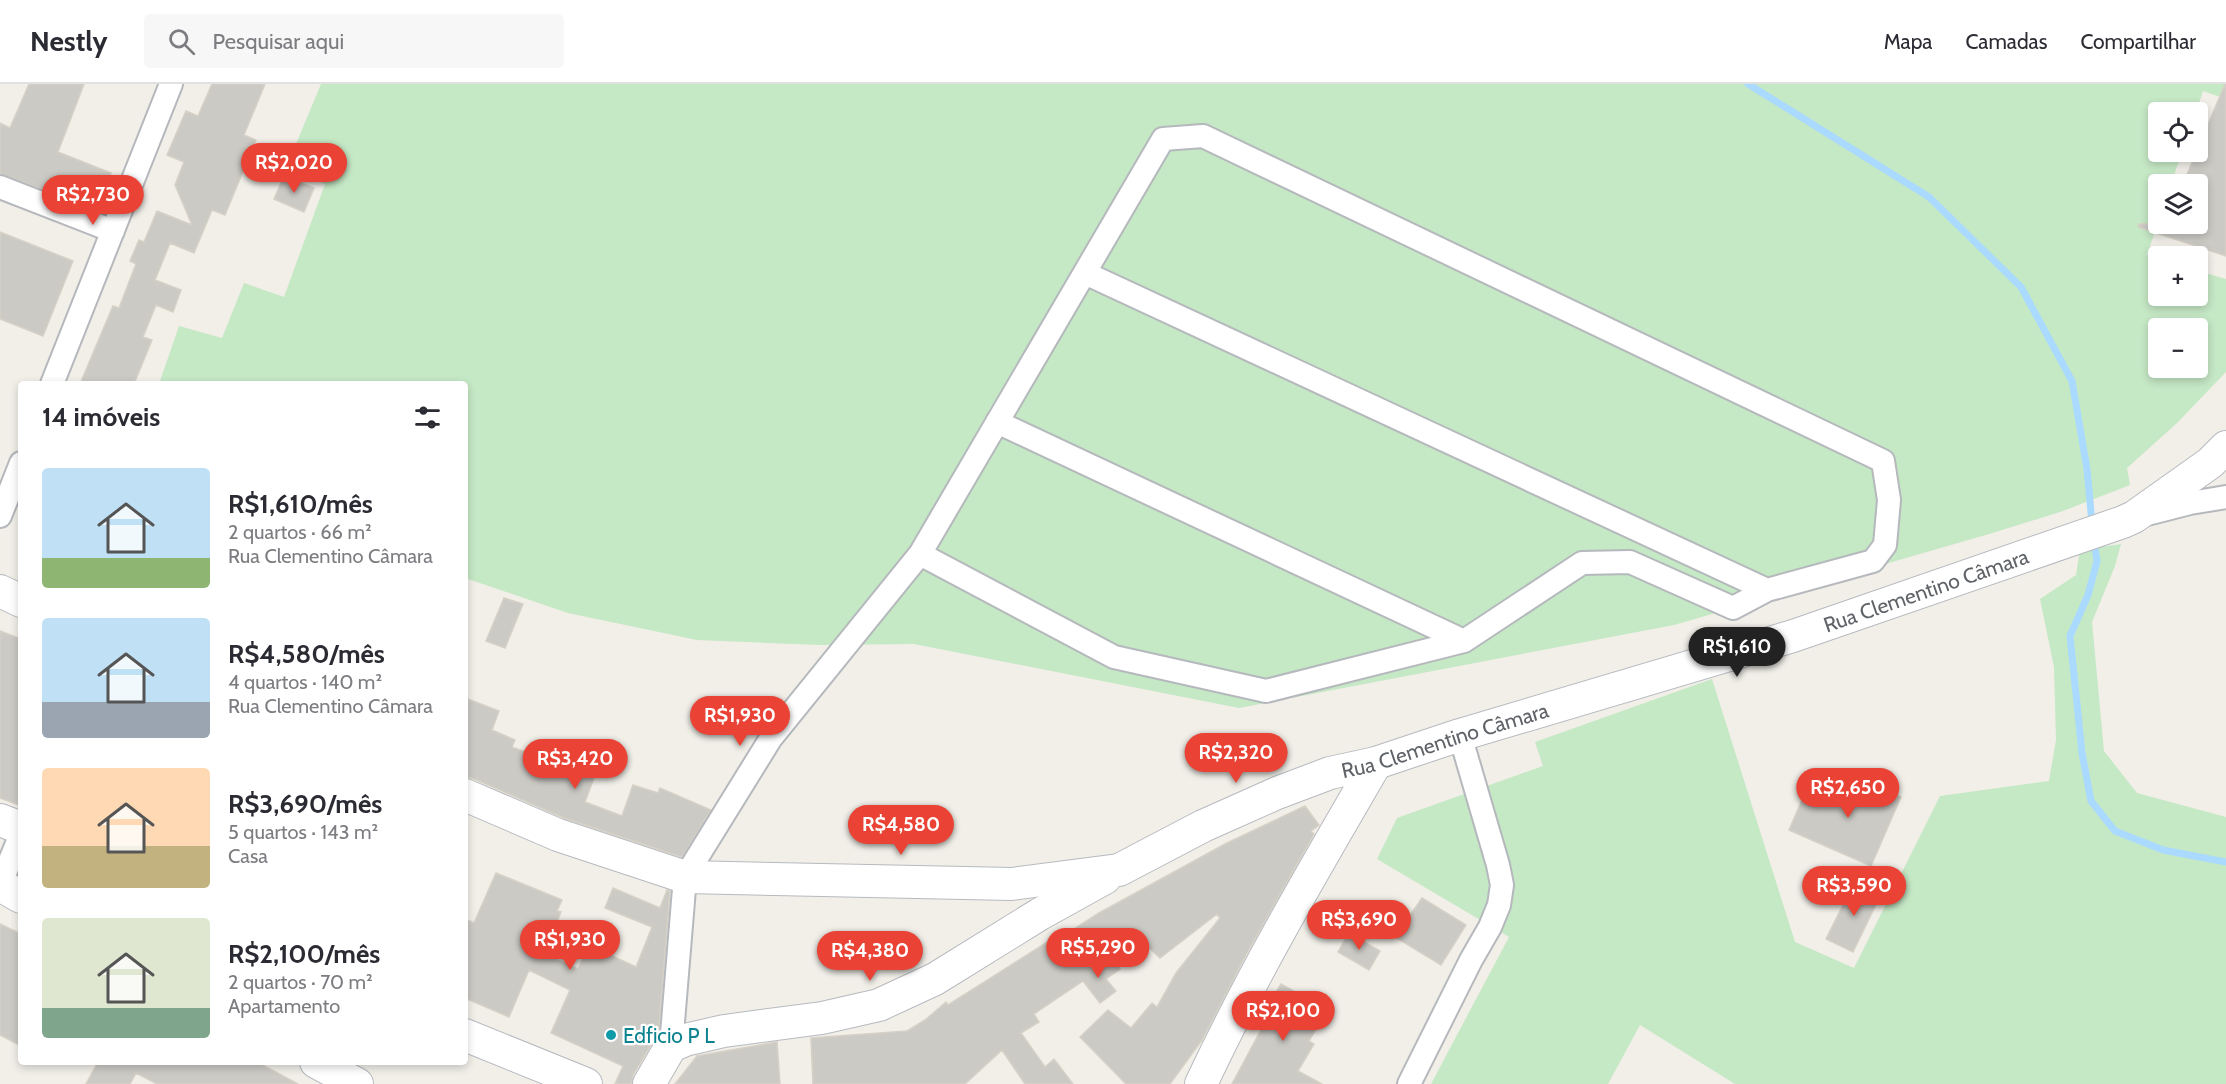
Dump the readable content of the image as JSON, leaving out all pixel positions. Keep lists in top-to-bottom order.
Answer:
{
  "streets": {
    "main road": ["Rua Clementino Câmara"]
  },
  "places": ["Edficio P L"],
  "page": {
    "header": "Nestly",
    "search": "Pesquisar aqui",
    "nav": ["Mapa", "Camadas", "Compartilhar"],
    "map_buttons": ["+", "−"],
    "price": [
      "R$2,020",
      "R$2,730",
      "R$1,610",
      "R$1,930",
      "R$2,320",
      "R$3,420",
      "R$2,650",
      "R$4,580",
      "R$3,590",
      "R$3,690",
      "R$1,930",
      "R$5,290",
      "R$4,380",
      "R$2,100"
    ],
    "heading": "14 imóveis",
    "list": [
      {
        "name": "R$1,610/mês",
        "note": "2 quartos · 66 m² · Rua Clementino Câmara"
      },
      {
        "name": "R$4,580/mês",
        "note": "4 quartos · 140 m² · Rua Clementino Câmara"
      },
      {
        "name": "R$3,690/mês",
        "note": "5 quartos · 143 m² · Casa"
      },
      {
        "name": "R$2,100/mês",
        "note": "2 quartos · 70 m² · Apartamento"
      }
    ]
  }
}
